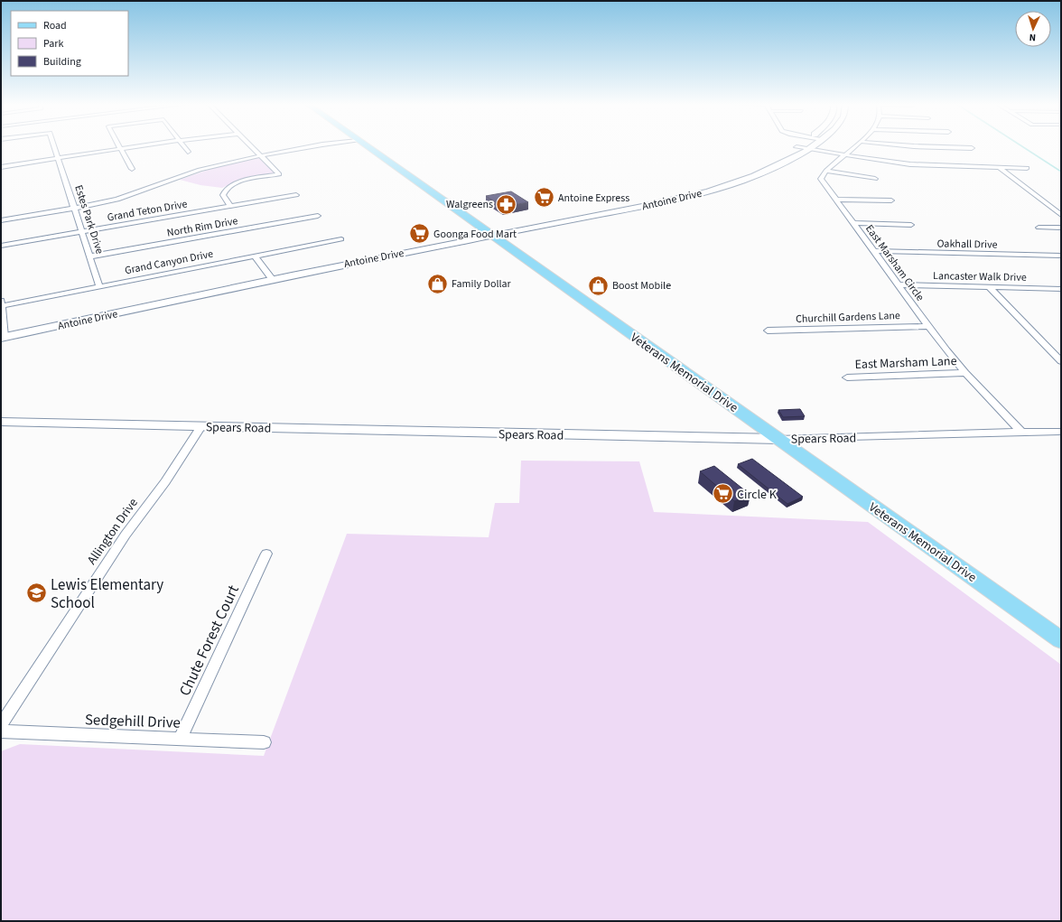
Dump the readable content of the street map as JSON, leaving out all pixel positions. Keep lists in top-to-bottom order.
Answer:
{
  "streets": {
    "main road": ["Antoine Drive", "Veterans Memorial Drive", "Spears Road"],
    "street": [
      "Grand Teton Drive",
      "Estes Park Drive",
      "North Rim Drive",
      "Oakhall Drive",
      "Grand Canyon Drive",
      "East Marsham Circle",
      "Lancaster Walk Drive",
      "Churchill Gardens Lane",
      "East Marsham Lane",
      "Allington Drive",
      "Chute Forest Court",
      "Sedgehill Drive"
    ]
  },
  "crossings": [
    ["Antoine Drive", "Veterans Memorial Drive"],
    ["Grand Teton Drive", "Estes Park Drive"],
    ["Estes Park Drive", "North Rim Drive"],
    ["Estes Park Drive", "Grand Canyon Drive"],
    ["Oakhall Drive", "East Marsham Circle"],
    ["East Marsham Circle", "Lancaster Walk Drive"],
    ["East Marsham Circle", "Churchill Gardens Lane"],
    ["East Marsham Circle", "East Marsham Lane"],
    ["East Marsham Circle", "Spears Road"],
    ["Veterans Memorial Drive", "Spears Road"],
    ["Spears Road", "Allington Drive"],
    ["Chute Forest Court", "Sedgehill Drive"]
  ],
  "places": {
    "supermarket": ["Antoine Express", "Goonga Food Mart", "Circle K"],
    "pharmacy": ["Walgreens"],
    "shop": ["Family Dollar", "Boost Mobile"],
    "school or university": ["Lewis Elementary School"]
  },
  "legend": ["Road", "Park", "Building"],
  "north": "bottom"
}
